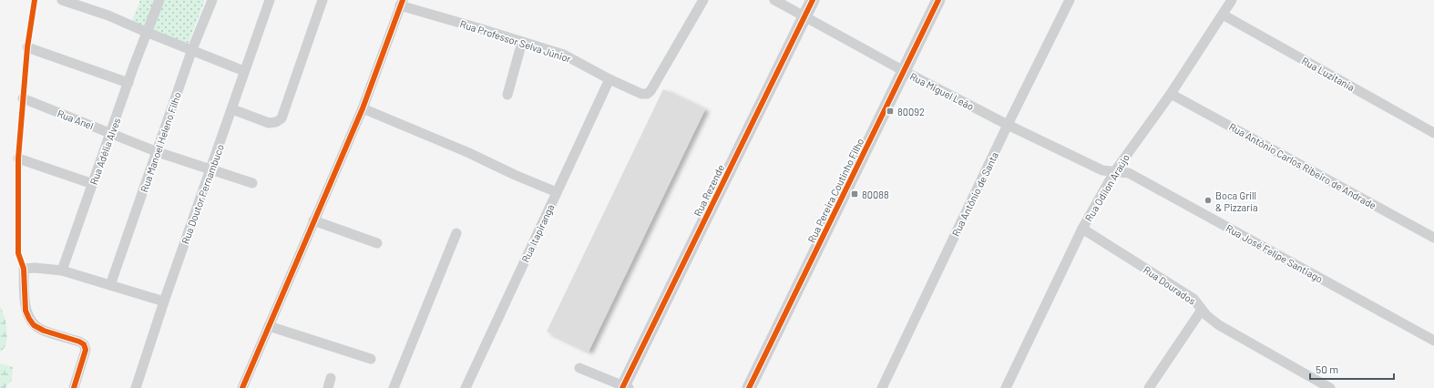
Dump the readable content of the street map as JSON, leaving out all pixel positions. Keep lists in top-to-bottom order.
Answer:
{
  "streets": {
    "street": [
      "Rua Professor Selva Júnior",
      "Rua Luzitania",
      "Rua Miguel Leão",
      "Rua Anel",
      "Rua Manoel Heleno Filho",
      "Rua Adélia Alves",
      "Rua Antônio Carlos Ribeiro de Andrade",
      "Rua Odilon Araújo",
      "Rua Rezende",
      "Rua Pereira Coutinho Filho",
      "Rua Doutor Pernambuco",
      "Rua Antônio de Santa",
      "Rua Itapiranga",
      "Rua José Felipe Santiago",
      "Rua Dourados"
    ]
  },
  "crossings": [
    ["Rua Professor Selva Júnior", "Rua Itapiranga"],
    ["Rua Luzitania", "Rua Odilon Araújo"],
    ["Rua Miguel Leão", "Rua Odilon Araújo"],
    ["Rua Miguel Leão", "Rua Rezende"],
    ["Rua Miguel Leão", "Rua Pereira Coutinho Filho"],
    ["Rua Miguel Leão", "Rua Antônio de Santa"],
    ["Rua Miguel Leão", "Rua José Felipe Santiago"],
    ["Rua Anel", "Rua Manoel Heleno Filho"],
    ["Rua Anel", "Rua Adélia Alves"],
    ["Rua Anel", "Rua Doutor Pernambuco"],
    ["Rua Antônio Carlos Ribeiro de Andrade", "Rua Odilon Araújo"],
    ["Rua Odilon Araújo", "Rua José Felipe Santiago"],
    ["Rua Odilon Araújo", "Rua Dourados"]
  ],
  "places": {
    "transit": ["80092", "80088"],
    "other": ["Boca Grill & Pizzaria"]
  },
  "scale_bar": "50 m"
}
